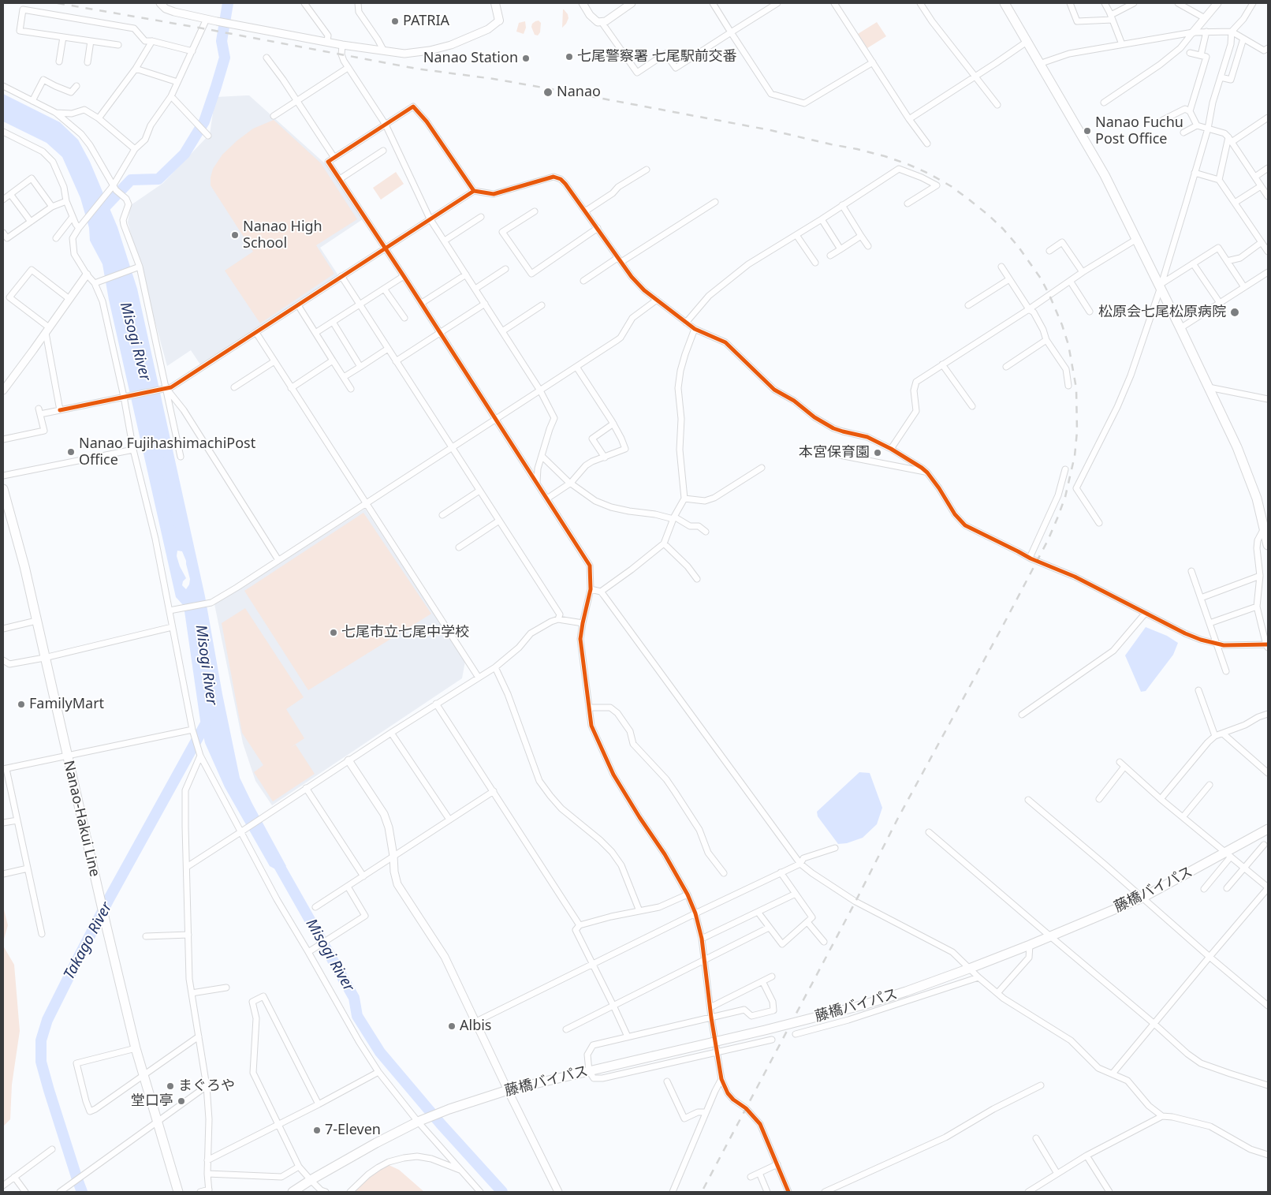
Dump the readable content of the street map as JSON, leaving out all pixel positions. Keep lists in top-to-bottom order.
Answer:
{
  "streets": {
    "main road": ["Nanao-Hakui Line", "藤橋バイパス"]
  },
  "water": ["Misogi River", "Takago River"],
  "places": [
    "PATRIA",
    "七尾警察署 七尾駅前交番",
    "Nanao Station",
    "Nanao",
    "Nanao Fuchu Post Office",
    "Nanao High School",
    "松原会七尾松原病院",
    "Nanao FujihashimachiPost Office",
    "本宮保育園",
    "七尾市立七尾中学校",
    "FamilyMart",
    "Albis",
    "まぐろや",
    "堂口亭",
    "7-Eleven"
  ]
}
